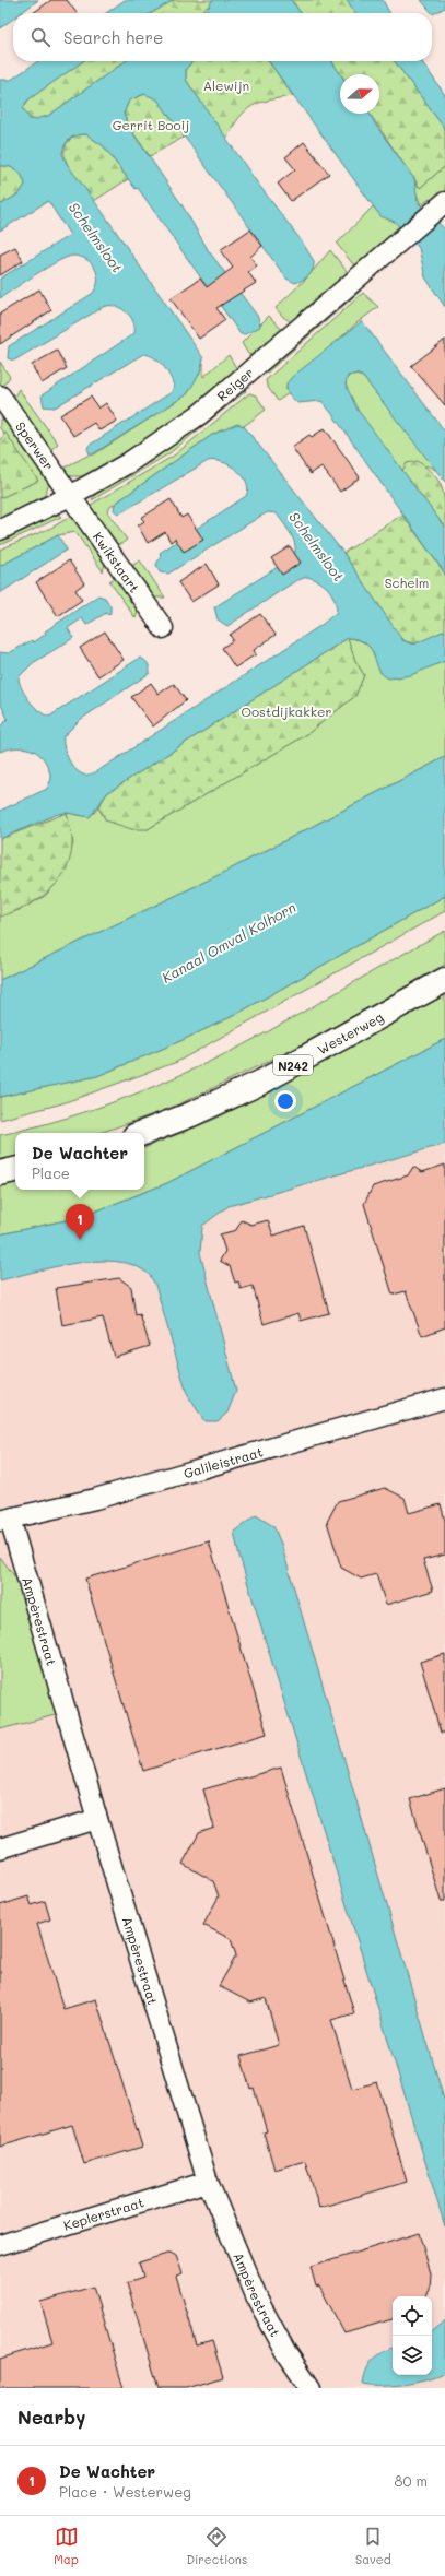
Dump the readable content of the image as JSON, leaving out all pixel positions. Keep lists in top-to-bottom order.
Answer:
{
  "streets": {
    "main road": ["Westerweg", "N242"],
    "street": [
      "Reiger",
      "Sperwer",
      "Kwikstaart",
      "Galileistraat",
      "Ampèrestraat",
      "Keplerstraat"
    ]
  },
  "crossings": [
    ["Reiger", "Sperwer"],
    ["Reiger", "Kwikstaart"],
    ["Sperwer", "Kwikstaart"],
    ["Galileistraat", "Ampèrestraat"],
    ["Ampèrestraat", "Keplerstraat"]
  ],
  "water": ["Schelmsloot", "Kanaal Omval Kolhorn"],
  "parks": [
    "Alewijn",
    "Gerrit Booij",
    "Schelm",
    "Oostdijkakker"
  ],
  "north": "right",
  "page": {
    "search": "Search here",
    "popup": ["De Wachter", "Place"],
    "pins": "1",
    "heading": "Nearby",
    "list": [
      {
        "mark": "1",
        "name": "De Wachter",
        "note": "Place · Westerweg",
        "value": "80 m"
      }
    ],
    "nav": ["Map", "Directions", "Saved"]
  }
}
